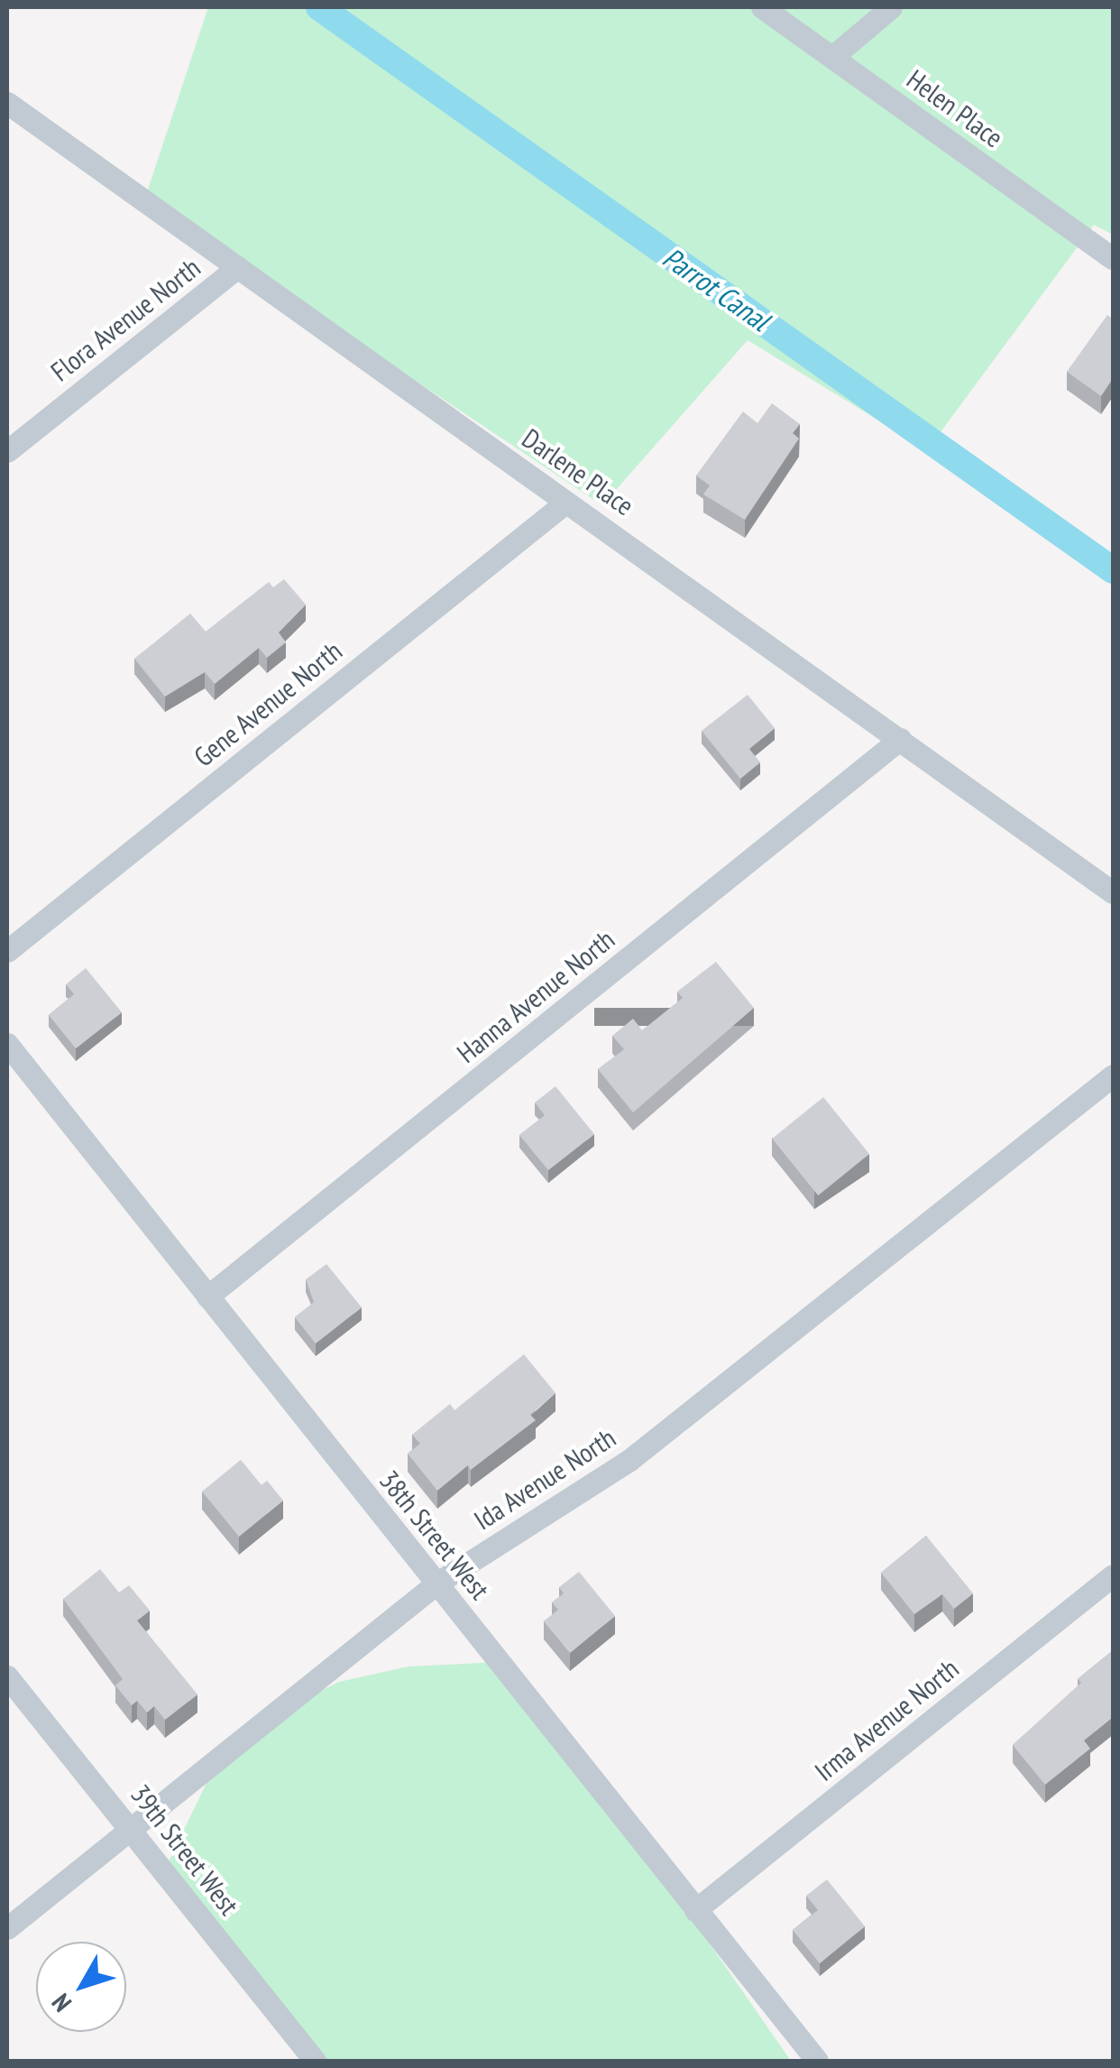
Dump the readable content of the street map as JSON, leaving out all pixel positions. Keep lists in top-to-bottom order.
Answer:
{
  "streets": {
    "street": [
      "Helen Place",
      "Flora Avenue North",
      "Darlene Place",
      "Gene Avenue North",
      "Hanna Avenue North",
      "Ida Avenue North",
      "38th Street West",
      "Irma Avenue North",
      "39th Street West"
    ]
  },
  "crossings": [
    ["Flora Avenue North", "Darlene Place"],
    ["Darlene Place", "Gene Avenue North"],
    ["Darlene Place", "Hanna Avenue North"],
    ["Hanna Avenue North", "38th Street West"],
    ["Ida Avenue North", "38th Street West"],
    ["Ida Avenue North", "39th Street West"],
    ["38th Street West", "Irma Avenue North"]
  ],
  "water": ["Parrot Canal"],
  "north": "bottom left"
}
